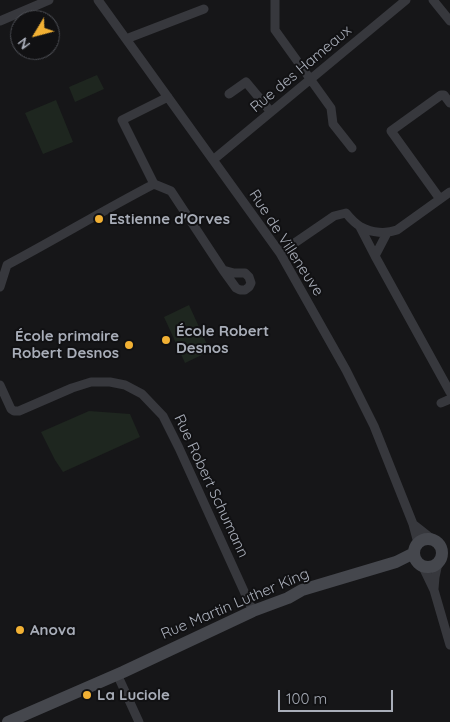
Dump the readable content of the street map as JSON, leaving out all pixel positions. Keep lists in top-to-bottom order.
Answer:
{
  "streets": {
    "street": [
      "Rue des Hameaux",
      "Rue de Villeneuve",
      "Rue Robert Schumann",
      "Rue Martin Luther King"
    ]
  },
  "crossings": [
    ["Rue des Hameaux", "Rue de Villeneuve"],
    ["Rue de Villeneuve", "Rue Martin Luther King"],
    ["Rue Robert Schumann", "Rue Martin Luther King"]
  ],
  "places": [
    "Estienne d'Orves",
    "École Robert Desnos",
    "École primaire Robert Desnos",
    "Anova",
    "La Luciole"
  ],
  "scale_bar": "100 m",
  "north": "bottom left"
}
